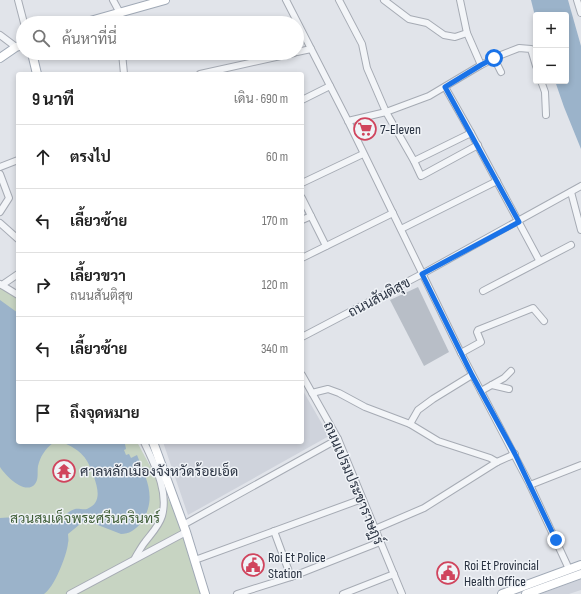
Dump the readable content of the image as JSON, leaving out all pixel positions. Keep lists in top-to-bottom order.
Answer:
{
  "streets": {
    "street": ["ถนนสันติสุข", "ถนนเปรมประชาราษฏร์"]
  },
  "parks": ["สวนสมเด็จพระศรีนครินทร์"],
  "places": {
    "supermarket": ["7-Eleven"],
    "temple": ["ศาลหลักเมืองจังหวัดร้อยเอ็ด"],
    "public building": ["Roi Et Police Station", "Roi Et Provincial Health Office"]
  },
  "page": {
    "map_buttons": ["+", "−"],
    "search": "ค้นหาที่นี่",
    "heading": ["9 นาที", "เดิน · 690 m"],
    "list": [
      ["ตรงไป", "60 m"],
      ["เลี้ยวซ้าย", "170 m"],
      ["เลี้ยวขวา", "ถนนสันติสุข", "120 m"],
      ["เลี้ยวซ้าย", "340 m"],
      "ถึงจุดหมาย"
    ]
  }
}
